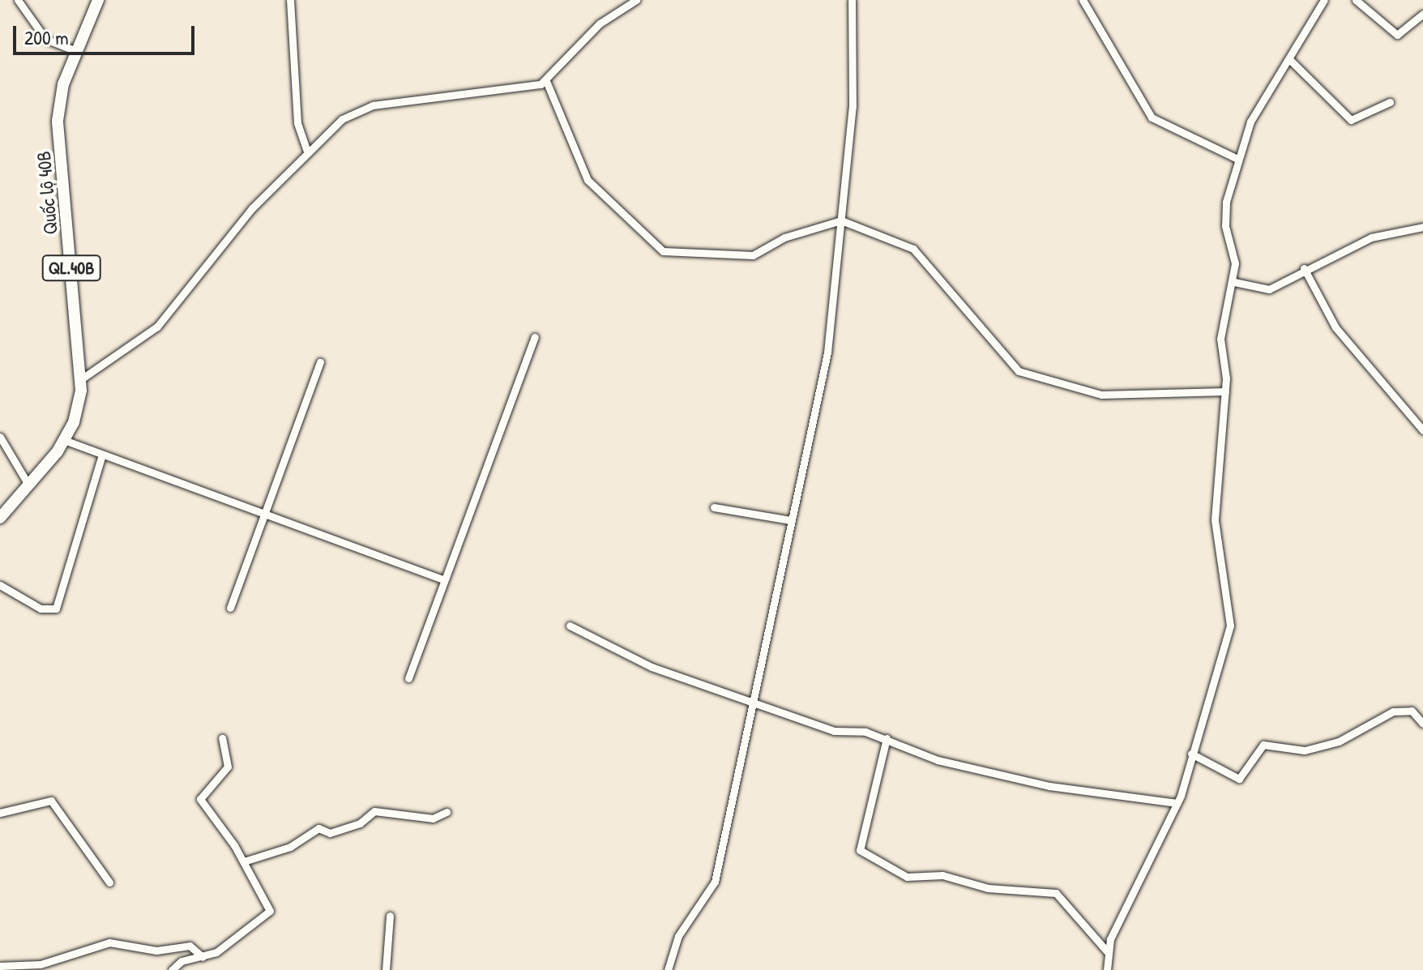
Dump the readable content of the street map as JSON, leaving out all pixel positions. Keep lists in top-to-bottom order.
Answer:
{
  "streets": {
    "highway": ["Quốc lộ 40B", "QL.40B"]
  },
  "scale_bar": "200 m"
}
